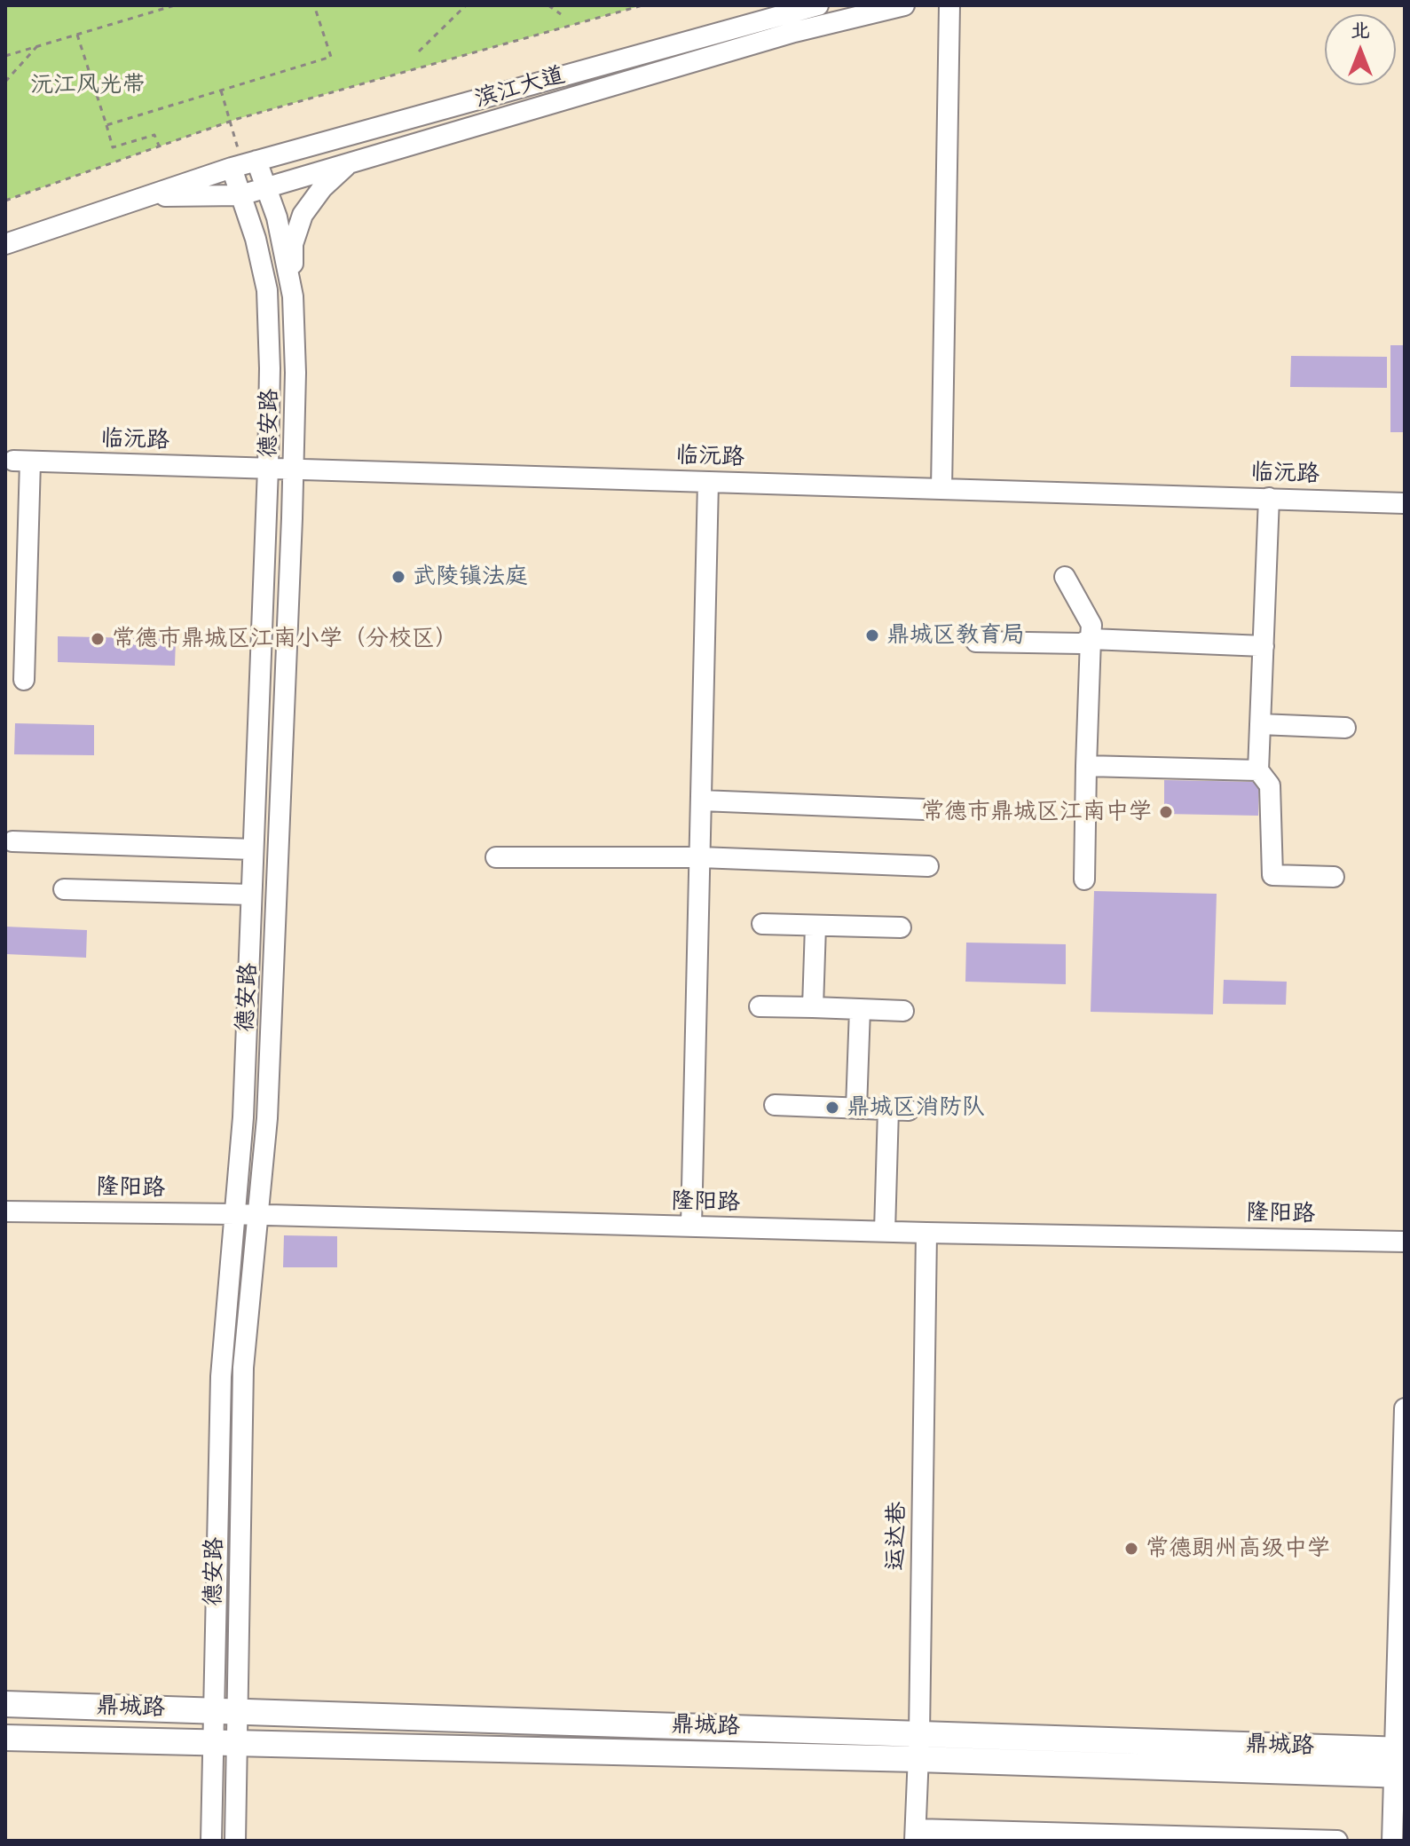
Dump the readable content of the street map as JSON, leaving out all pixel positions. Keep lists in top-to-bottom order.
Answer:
{
  "streets": {
    "main road": ["鼎城路"],
    "street": [
      "滨江大道",
      "德安路",
      "临沅路",
      "隆阳路",
      "运达巷"
    ]
  },
  "crossings": [
    ["滨江大道", "德安路"],
    ["德安路", "临沅路"],
    ["德安路", "隆阳路"],
    ["德安路", "鼎城路"],
    ["隆阳路", "运达巷"],
    ["运达巷", "鼎城路"]
  ],
  "parks": ["沅江风光带"],
  "places": [
    "武陵镇法庭",
    "鼎城区教育局",
    "常德市鼎城区江南小学（分校区）",
    "常德市鼎城区江南中学",
    "鼎城区消防队",
    "常德朗州高级中学"
  ],
  "north": "top"
}
